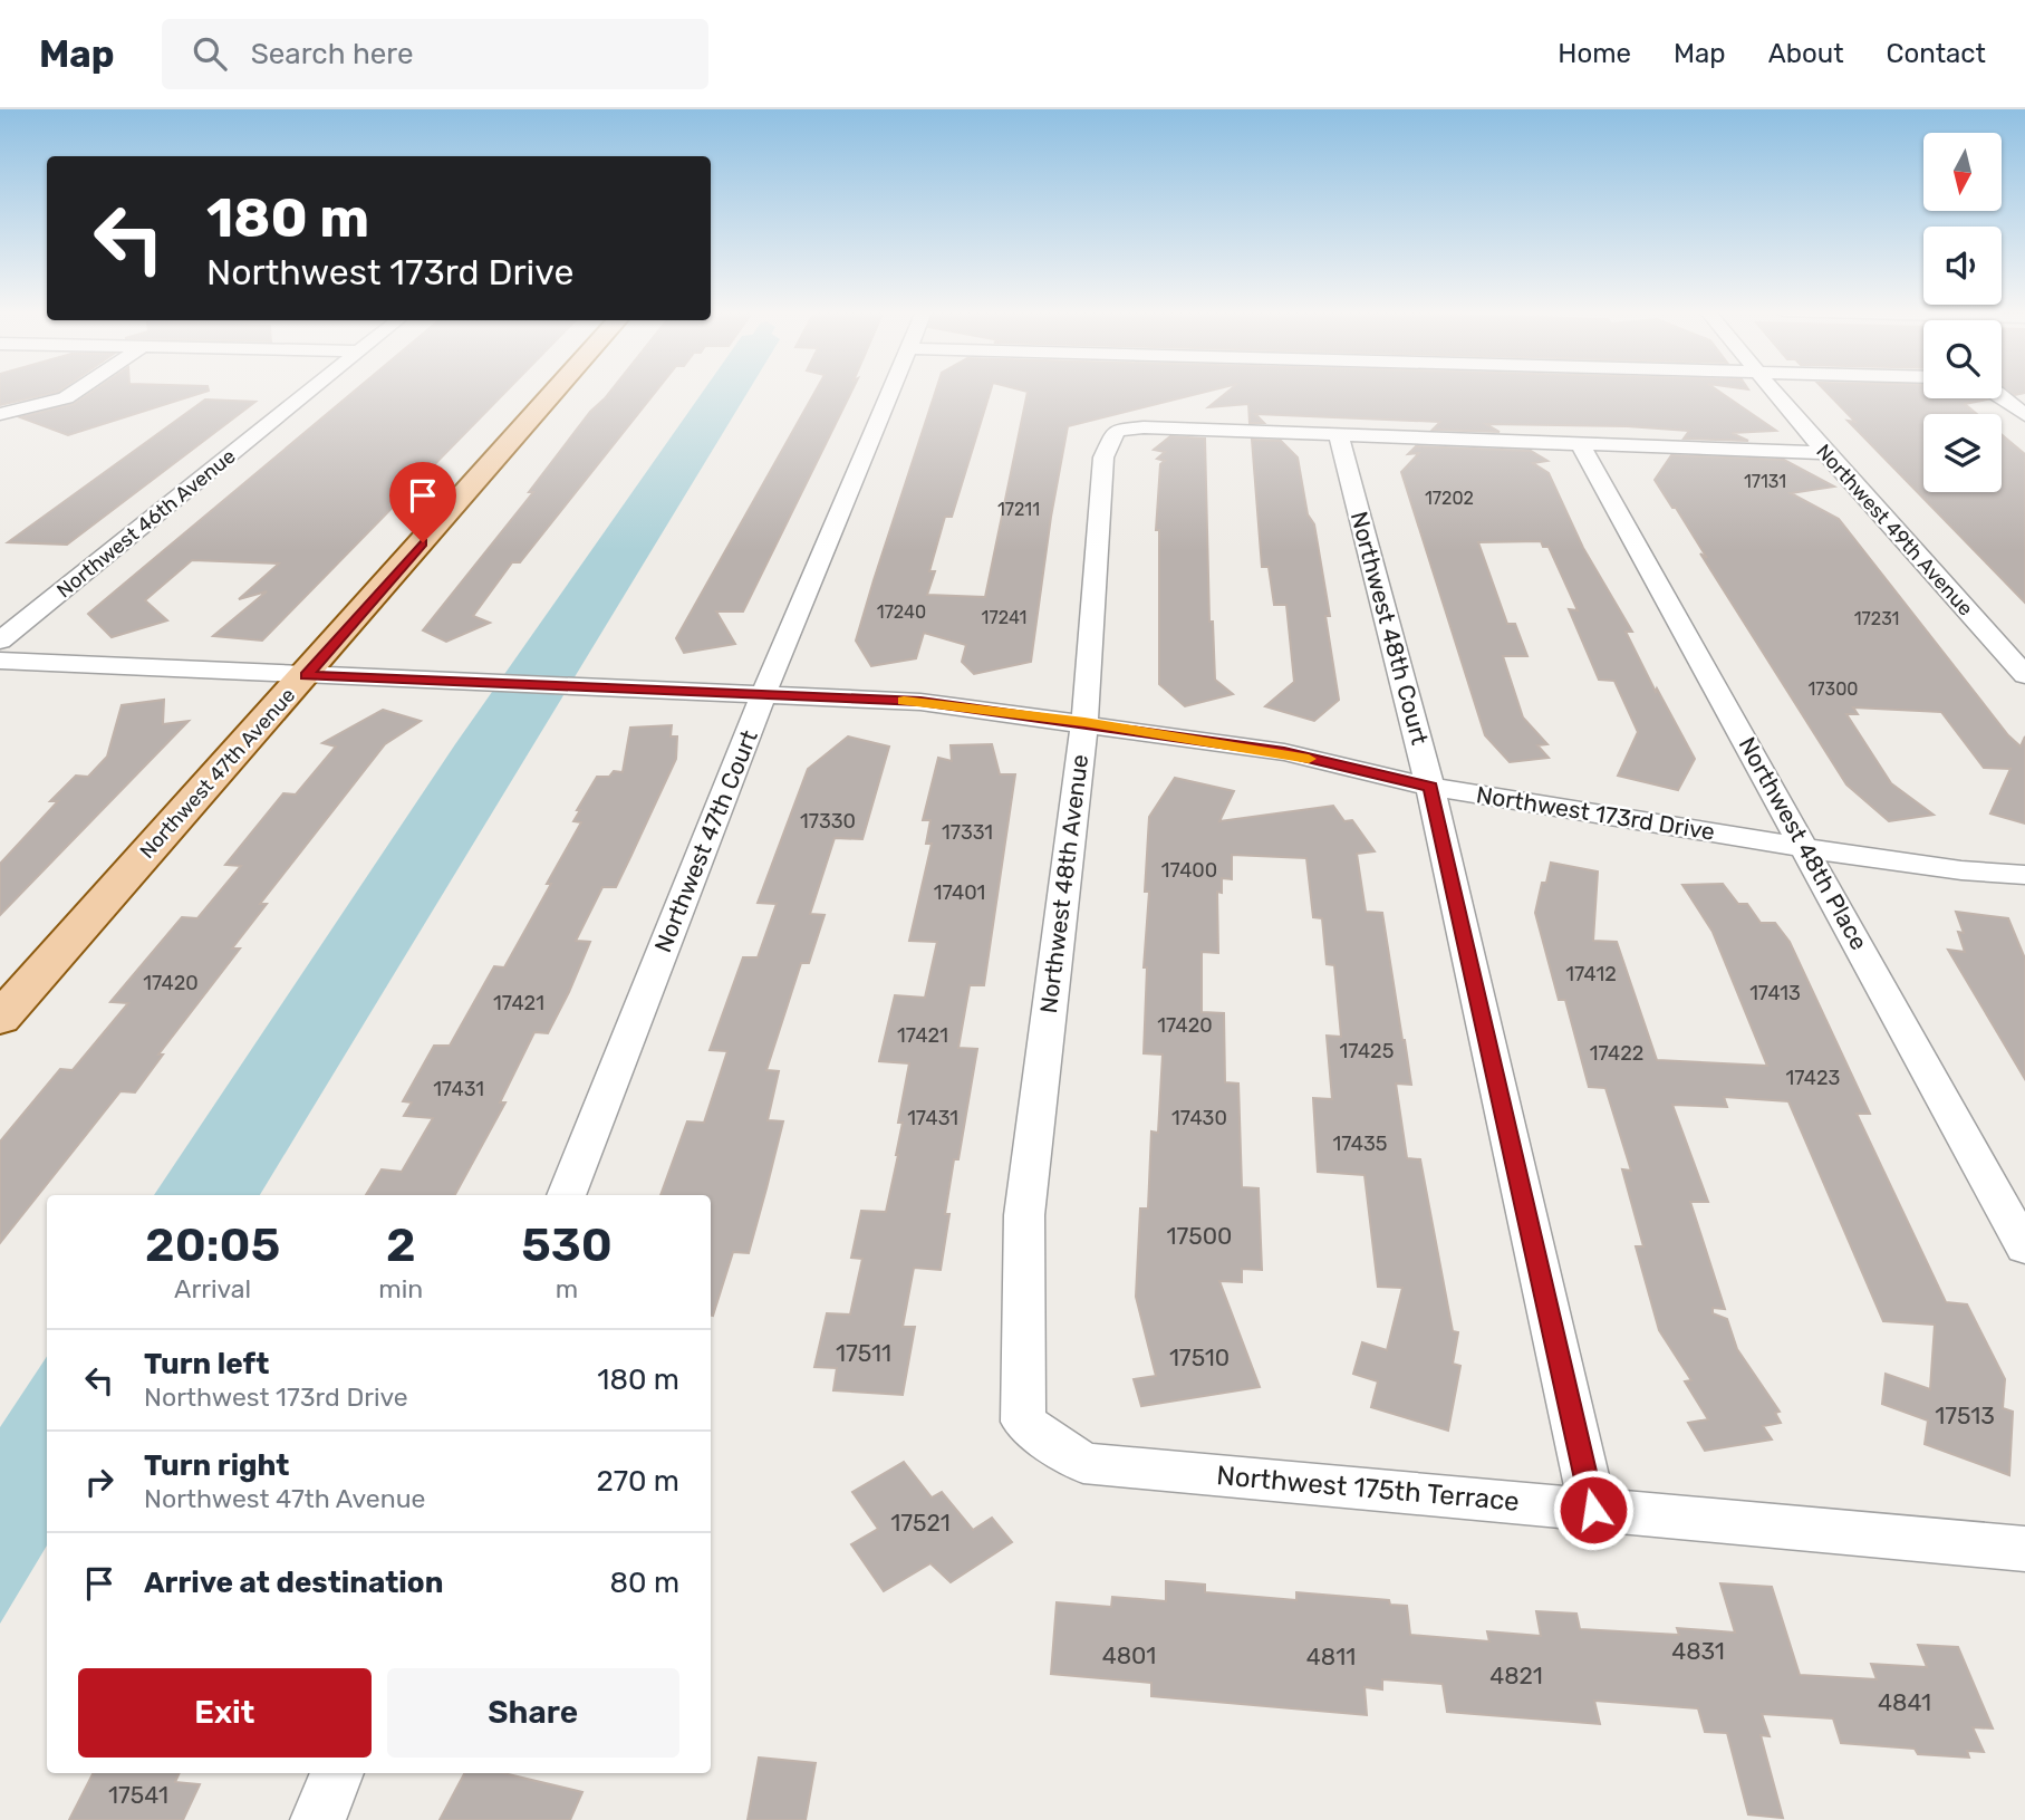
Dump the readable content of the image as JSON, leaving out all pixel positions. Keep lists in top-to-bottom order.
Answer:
{
  "streets": {
    "main road": ["Northwest 47th Avenue"],
    "street": [
      "Northwest 46th Avenue",
      "Northwest 49th Avenue",
      "Northwest 48th Court",
      "Northwest 173rd Drive",
      "Northwest 47th Court",
      "Northwest 48th Place",
      "Northwest 48th Avenue",
      "Northwest 175th Terrace"
    ]
  },
  "crossings": [
    ["Northwest 48th Court", "Northwest 173rd Drive"],
    ["Northwest 48th Court", "Northwest 48th Avenue"],
    ["Northwest 48th Court", "Northwest 175th Terrace"],
    ["Northwest 47th Avenue", "Northwest 173rd Drive"],
    ["Northwest 173rd Drive", "Northwest 47th Court"],
    ["Northwest 173rd Drive", "Northwest 48th Place"],
    ["Northwest 173rd Drive", "Northwest 48th Avenue"],
    ["Northwest 48th Avenue", "Northwest 175th Terrace"]
  ],
  "house_numbers": [
    "17131",
    "17202",
    "17211",
    "17240",
    "17241",
    "17231",
    "17300",
    "17330",
    "17331",
    "17400",
    "17401",
    "17412",
    "17420",
    "17413",
    "17421",
    "17420",
    "17421",
    "17425",
    "17422",
    "17423",
    "17431",
    "17431",
    "17430",
    "17435",
    "17500",
    "17511",
    "17510",
    "17513",
    "17521",
    "4831",
    "4801",
    "4811",
    "4821",
    "4841",
    "17541"
  ],
  "north": "bottom",
  "page": {
    "header": "Map",
    "search": "Search here",
    "nav": [
      "Home",
      "Map",
      "About",
      "Contact"
    ],
    "turn": ["180 m", "Northwest 173rd Drive"],
    "eta": [
      "20:05",
      "Arrival",
      "2",
      "min",
      "530",
      "m"
    ],
    "list": [
      {
        "name": "Turn left",
        "note": "Northwest 173rd Drive",
        "value": "180 m"
      },
      {
        "name": "Turn right",
        "note": "Northwest 47th Avenue",
        "value": "270 m"
      },
      {
        "name": "Arrive at destination",
        "value": "80 m"
      }
    ],
    "buttons": ["Exit", "Share"]
  }
}
